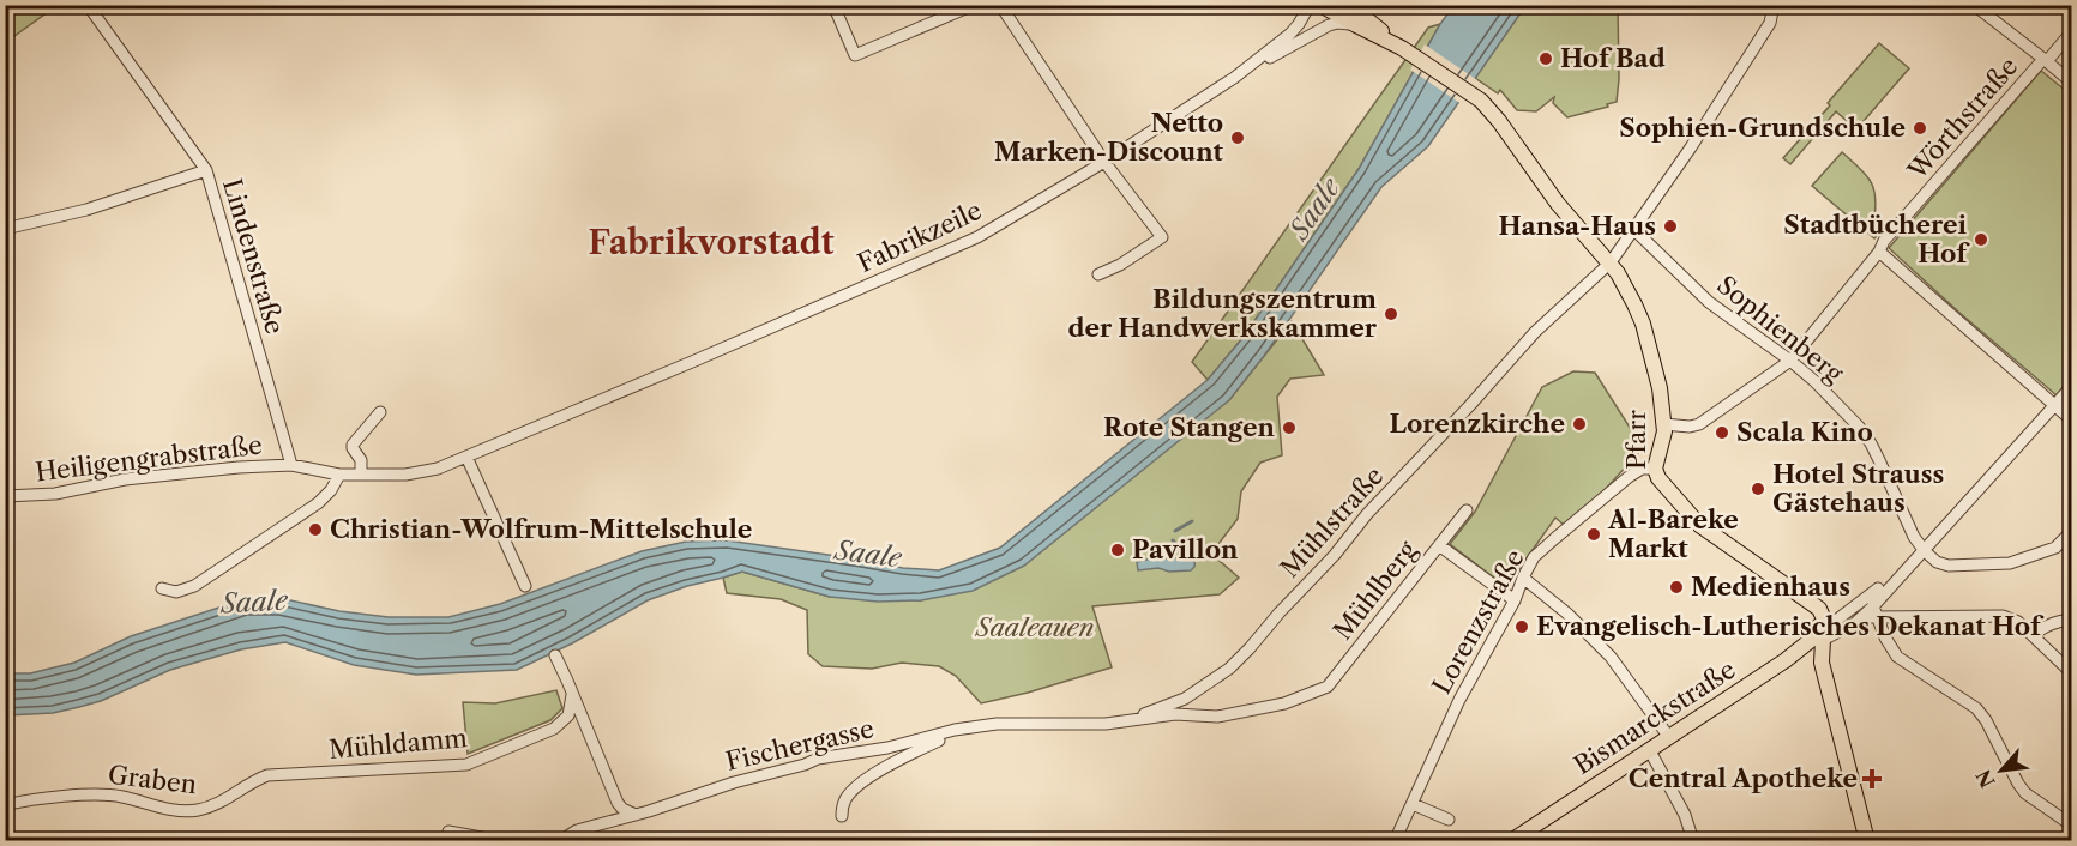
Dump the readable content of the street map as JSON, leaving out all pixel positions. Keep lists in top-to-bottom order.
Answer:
{
  "streets": {
    "main road": ["Pfarr", "Bismarckstraße"],
    "street": [
      "Wörthstraße",
      "Fabrikzeile",
      "Lindenstraße",
      "Sophienberg",
      "Heiligengrabstraße",
      "Mühlstraße",
      "Mühlberg",
      "Lorenzstraße",
      "Mühldamm",
      "Fischergasse",
      "Graben"
    ]
  },
  "crossings": [
    ["Wörthstraße", "Sophienberg"],
    ["Wörthstraße", "Pfarr"],
    ["Fabrikzeile", "Heiligengrabstraße"],
    ["Lindenstraße", "Heiligengrabstraße"],
    ["Sophienberg", "Mühlstraße"],
    ["Pfarr", "Mühlstraße"],
    ["Pfarr", "Lorenzstraße"],
    ["Pfarr", "Bismarckstraße"],
    ["Mühlstraße", "Fischergasse"],
    ["Mühlberg", "Fischergasse"],
    ["Mühldamm", "Graben"]
  ],
  "districts": ["Fabrikvorstadt"],
  "water": ["Saale"],
  "parks": ["Saaleauen"],
  "places": {
    "other": [
      "Hof Bad",
      "Sophien-Grundschule",
      "Netto Marken-Discount",
      "Hansa-Haus",
      "Stadtbücherei Hof",
      "Bildungszentrum der Handwerkskammer",
      "Lorenzkirche",
      "Rote Stangen",
      "Scala Kino",
      "Hotel Strauss Gästehaus",
      "Christian-Wolfrum-Mittelschule",
      "Al-Bareke Markt",
      "Pavillon",
      "Medienhaus",
      "Evangelisch-Lutherisches Dekanat Hof"
    ],
    "health": ["Central Apotheke"]
  },
  "north": "bottom left"
}
